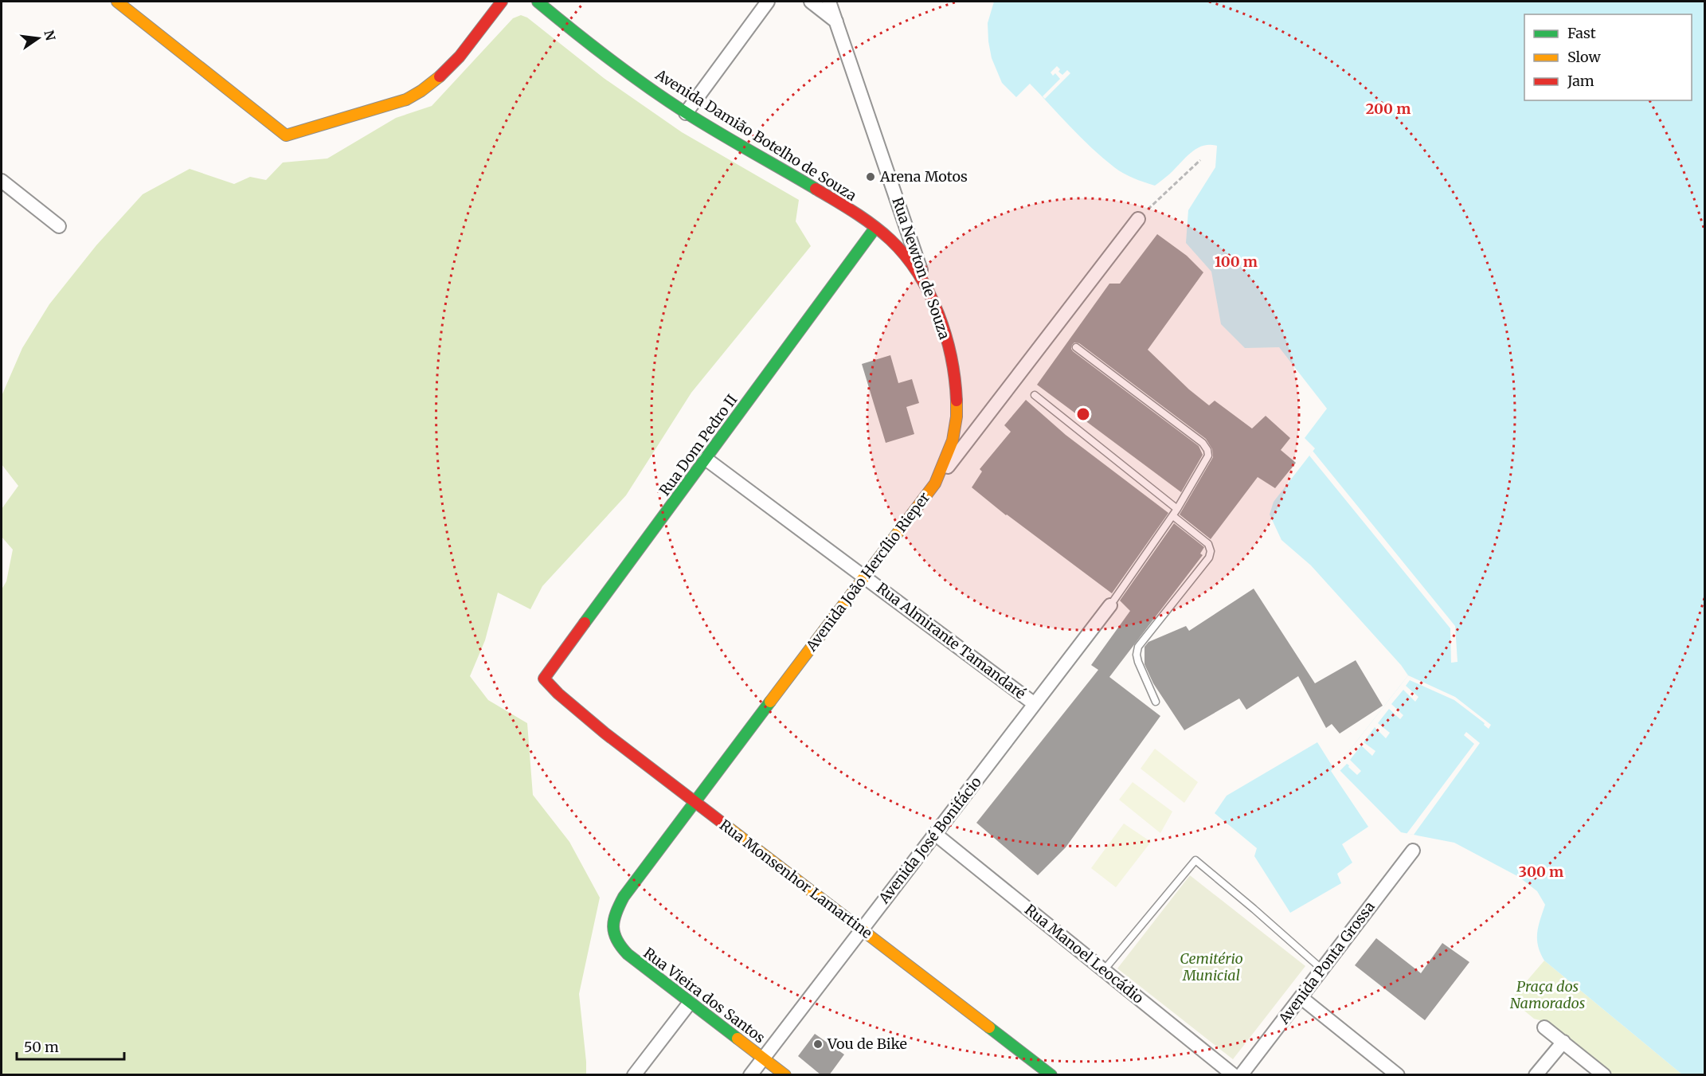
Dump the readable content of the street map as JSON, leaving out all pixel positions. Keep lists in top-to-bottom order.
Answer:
{
  "streets": {
    "street": [
      "Avenida Damião Botelho de Souza",
      "Rua Newton de Souza",
      "Rua Dom Pedro II",
      "Avenida João Hercílio Rieper",
      "Rua Almirante Tamandaré",
      "Avenida José Bonifácio",
      "Rua Monsenhor Lamartine",
      "Rua Manoel Leocádio",
      "Avenida Ponta Grossa",
      "Rua Vieira dos Santos"
    ]
  },
  "crossings": [
    ["Avenida Damião Botelho de Souza", "Rua Newton de Souza"],
    ["Avenida Damião Botelho de Souza", "Rua Dom Pedro II"],
    ["Rua Newton de Souza", "Avenida João Hercílio Rieper"],
    ["Rua Dom Pedro II", "Rua Almirante Tamandaré"],
    ["Rua Dom Pedro II", "Rua Monsenhor Lamartine"],
    ["Avenida João Hercílio Rieper", "Rua Almirante Tamandaré"],
    ["Avenida João Hercílio Rieper", "Rua Monsenhor Lamartine"],
    ["Avenida João Hercílio Rieper", "Rua Vieira dos Santos"],
    ["Rua Almirante Tamandaré", "Avenida José Bonifácio"],
    ["Avenida José Bonifácio", "Rua Monsenhor Lamartine"],
    ["Avenida José Bonifácio", "Rua Manoel Leocádio"],
    ["Avenida José Bonifácio", "Rua Vieira dos Santos"]
  ],
  "parks": ["Cemitério Municial", "Praça dos Namorados"],
  "places": ["Arena Motos", "Vou de Bike"],
  "legend": ["Fast", "Slow", "Jam"],
  "scale_bar": "50 m",
  "north": "right",
  "rings": ["200 m", "100 m", "300 m"]
}
